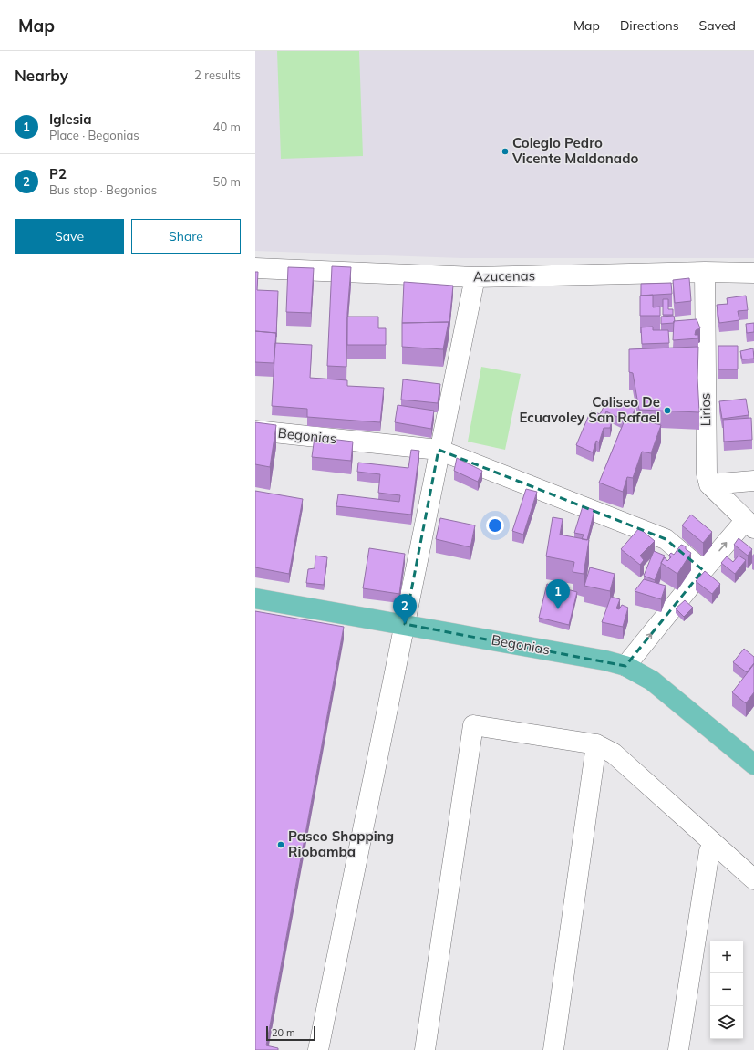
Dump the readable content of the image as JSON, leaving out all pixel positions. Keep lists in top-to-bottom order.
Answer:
{
  "streets": {
    "main road": ["Begonias"],
    "street": ["Azucenas", "Lirios"]
  },
  "crossings": [
    ["Azucenas", "Lirios"]
  ],
  "places": ["Colegio Pedro Vicente Maldonado", "Coliseo De Ecuavoley San Rafael", "Paseo Shopping Riobamba"],
  "scale_bar": "20 m",
  "page": {
    "header": "Map",
    "nav": ["Map", "Directions", "Saved"],
    "heading": ["Nearby", "2 results"],
    "list": [
      {
        "mark": "1",
        "name": "Iglesia",
        "note": "Place · Begonias",
        "value": "40 m"
      },
      {
        "mark": "2",
        "name": "P2",
        "note": "Bus stop · Begonias",
        "value": "50 m"
      }
    ],
    "buttons": ["Save", "Share"],
    "pins": ["1", "2"],
    "map_buttons": ["+", "−"],
    "scale": "20 m"
  }
}
